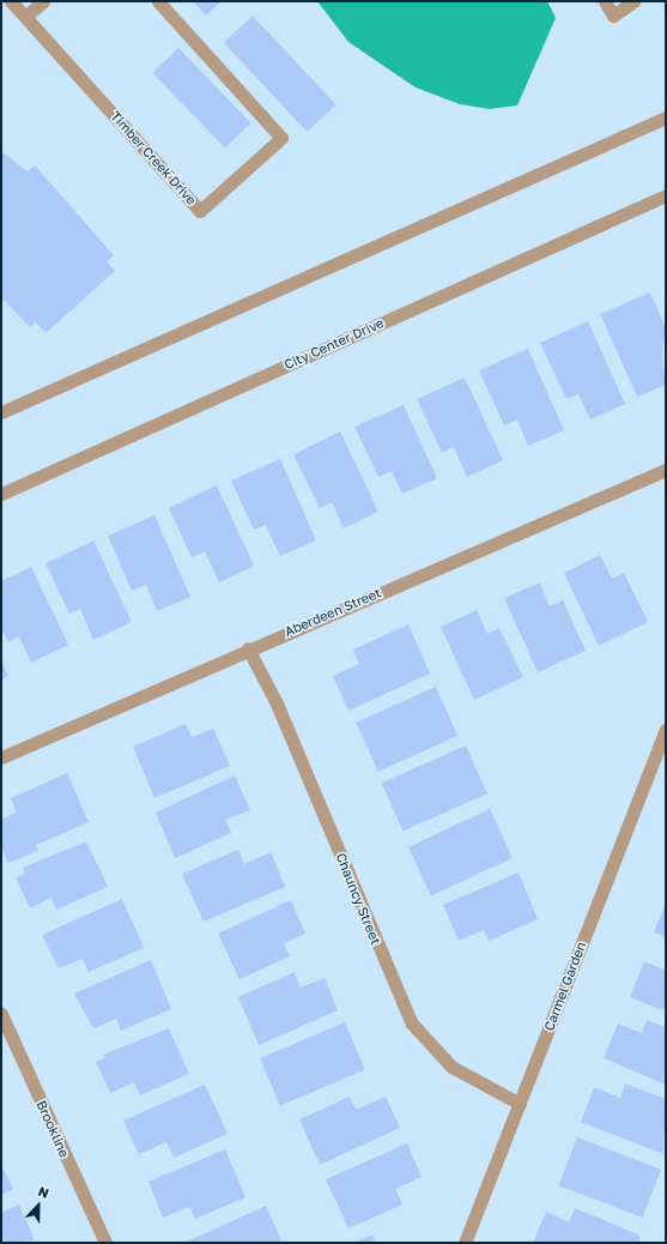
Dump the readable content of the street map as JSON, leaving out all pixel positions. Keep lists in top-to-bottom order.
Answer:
{
  "streets": {
    "street": [
      "Timber Creek Drive",
      "City Center Drive",
      "Aberdeen Street",
      "Chauncy Street",
      "Carmel Garden",
      "Brookline"
    ]
  },
  "crossings": [
    ["Aberdeen Street", "Chauncy Street"],
    ["Chauncy Street", "Carmel Garden"]
  ],
  "north": "top"
}
